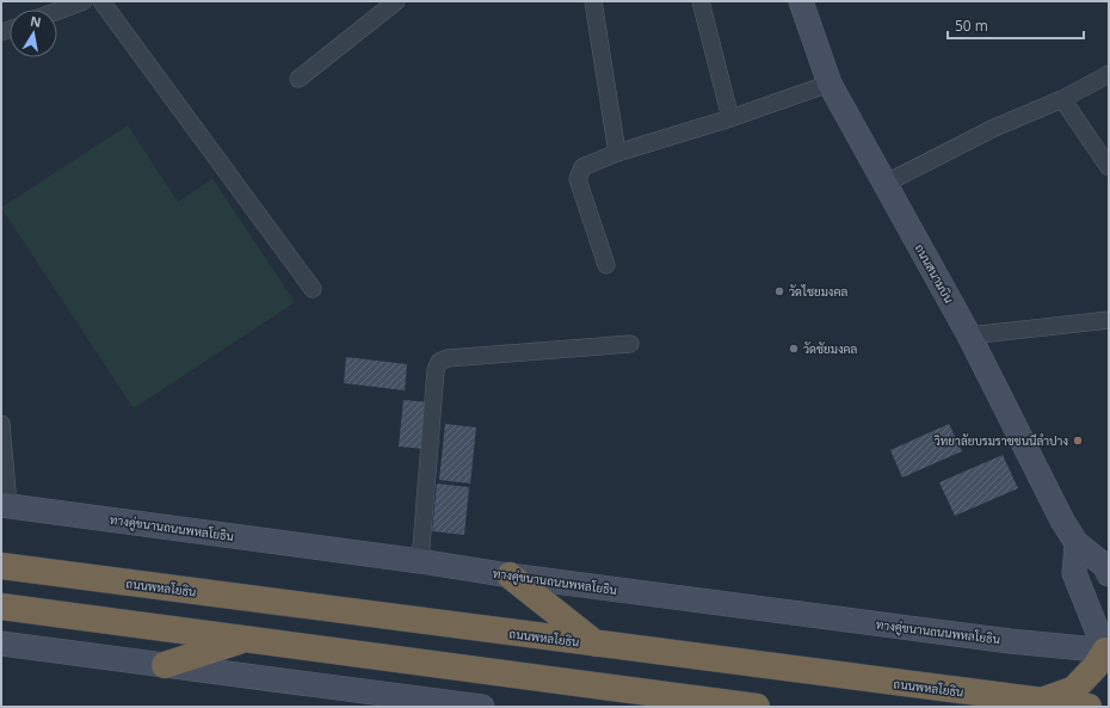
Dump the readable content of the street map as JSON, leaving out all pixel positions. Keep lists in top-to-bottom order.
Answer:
{
  "streets": {
    "highway": ["ถนนพหลโยธิน"],
    "main road": ["ถนนสนามบิน", "ทางคู่ขนานถนนพหลโยธิน"]
  },
  "places": ["วัดไชยมงคล", "วัดชัยมงคล", "วิทยาลัยบรมราชชนนีลำปาง"],
  "scale_bar": "50 m",
  "north": "top"
}
